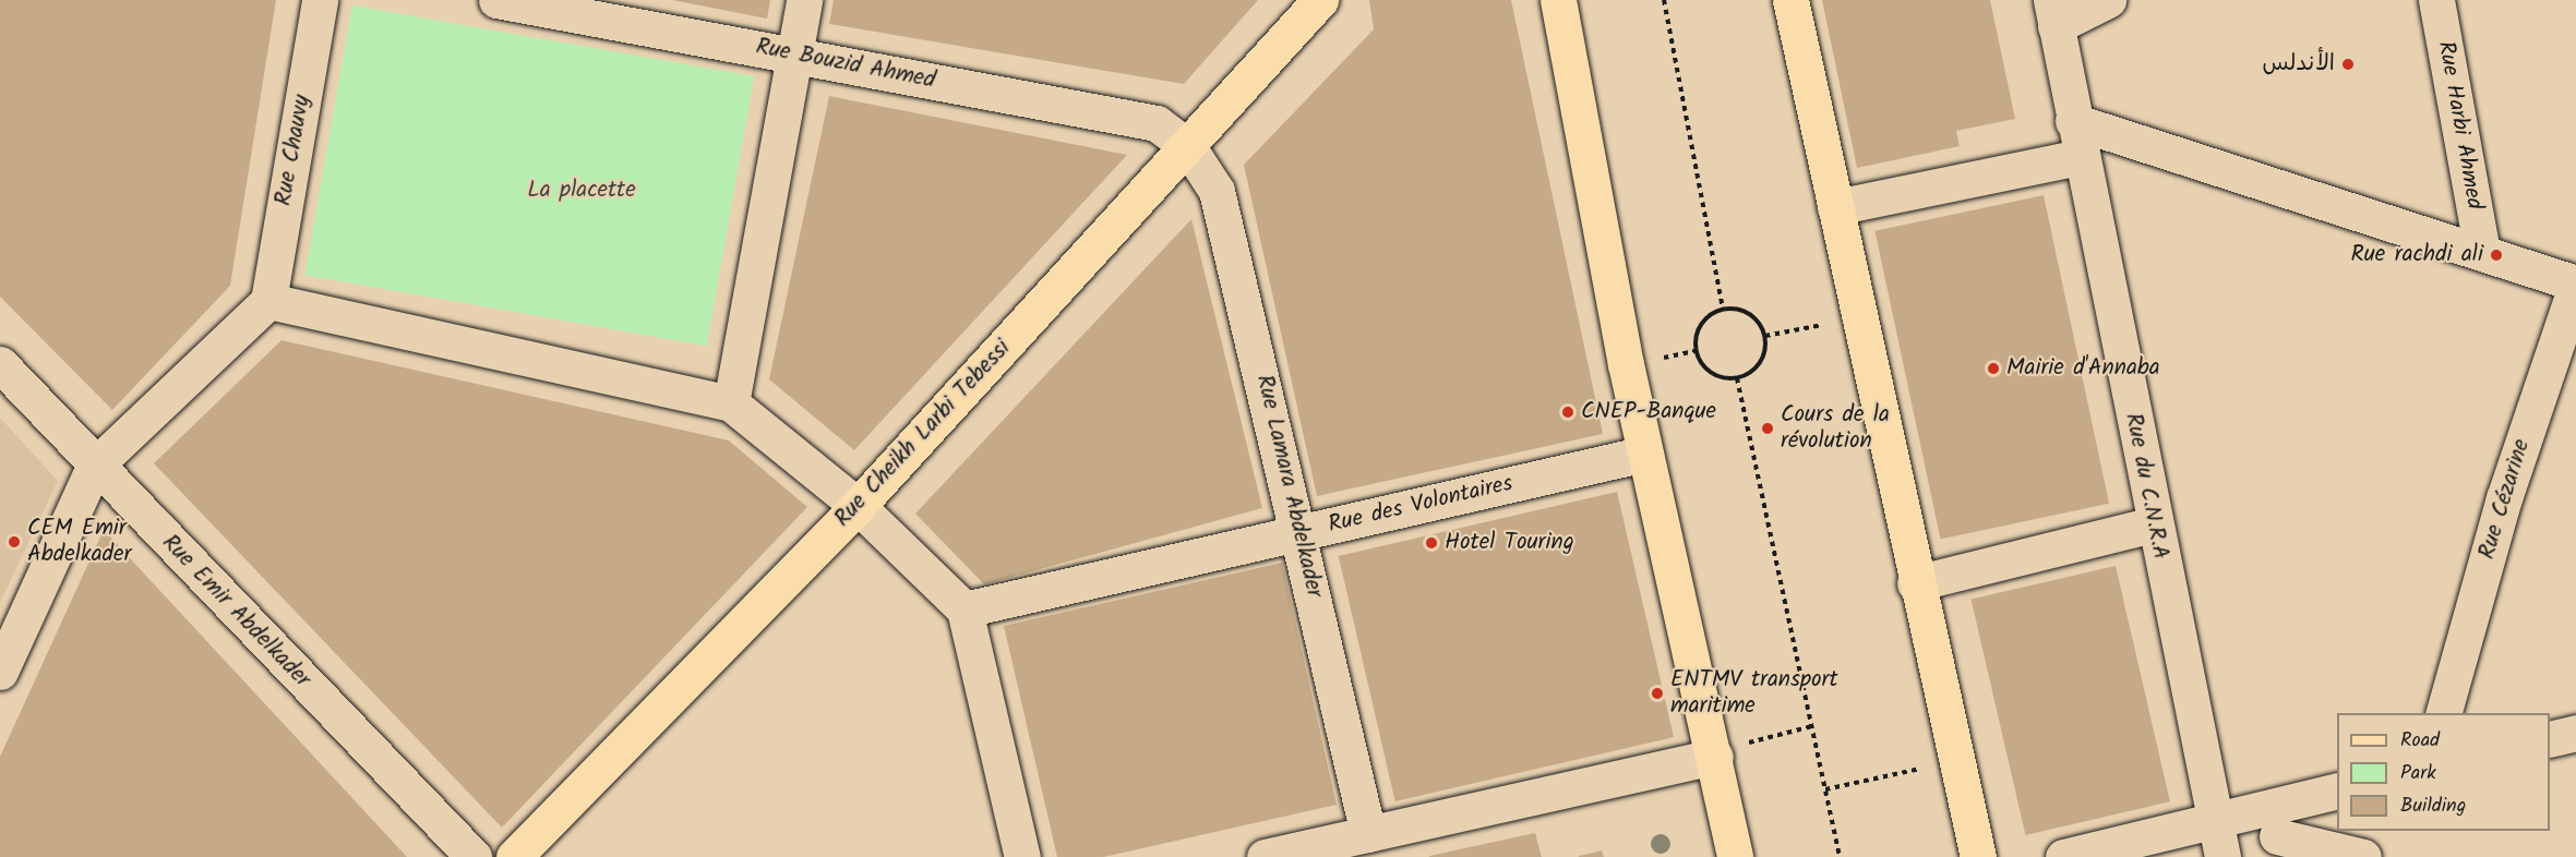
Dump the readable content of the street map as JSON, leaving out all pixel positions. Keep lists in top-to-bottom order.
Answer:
{
  "streets": {
    "main road": ["Rue Cheikh Larbi Tebessi"],
    "street": [
      "Rue Bouzid Ahmed",
      "Rue Harbi Ahmed",
      "Rue Chauvy",
      "Rue Lamara Abdelkader",
      "Rue du C.N.R.A",
      "Rue Cézarine",
      "Rue des Volontaires",
      "Rue Emir Abdelkader"
    ]
  },
  "crossings": [
    ["Rue Bouzid Ahmed", "Rue Cheikh Larbi Tebessi"],
    ["Rue Bouzid Ahmed", "Rue Lamara Abdelkader"],
    ["Rue Cheikh Larbi Tebessi", "Rue Lamara Abdelkader"],
    ["Rue Lamara Abdelkader", "Rue des Volontaires"]
  ],
  "parks": ["La placette"],
  "places": [
    "الأندلس",
    "Rue rachdi ali",
    "Mairie d'Annaba",
    "CNEP-Banque",
    "Cours de la révolution",
    "CEM Emir Abdelkader",
    "Hotel Touring",
    "ENTMV transport maritime"
  ],
  "legend": ["Road", "Park", "Building"]
}
